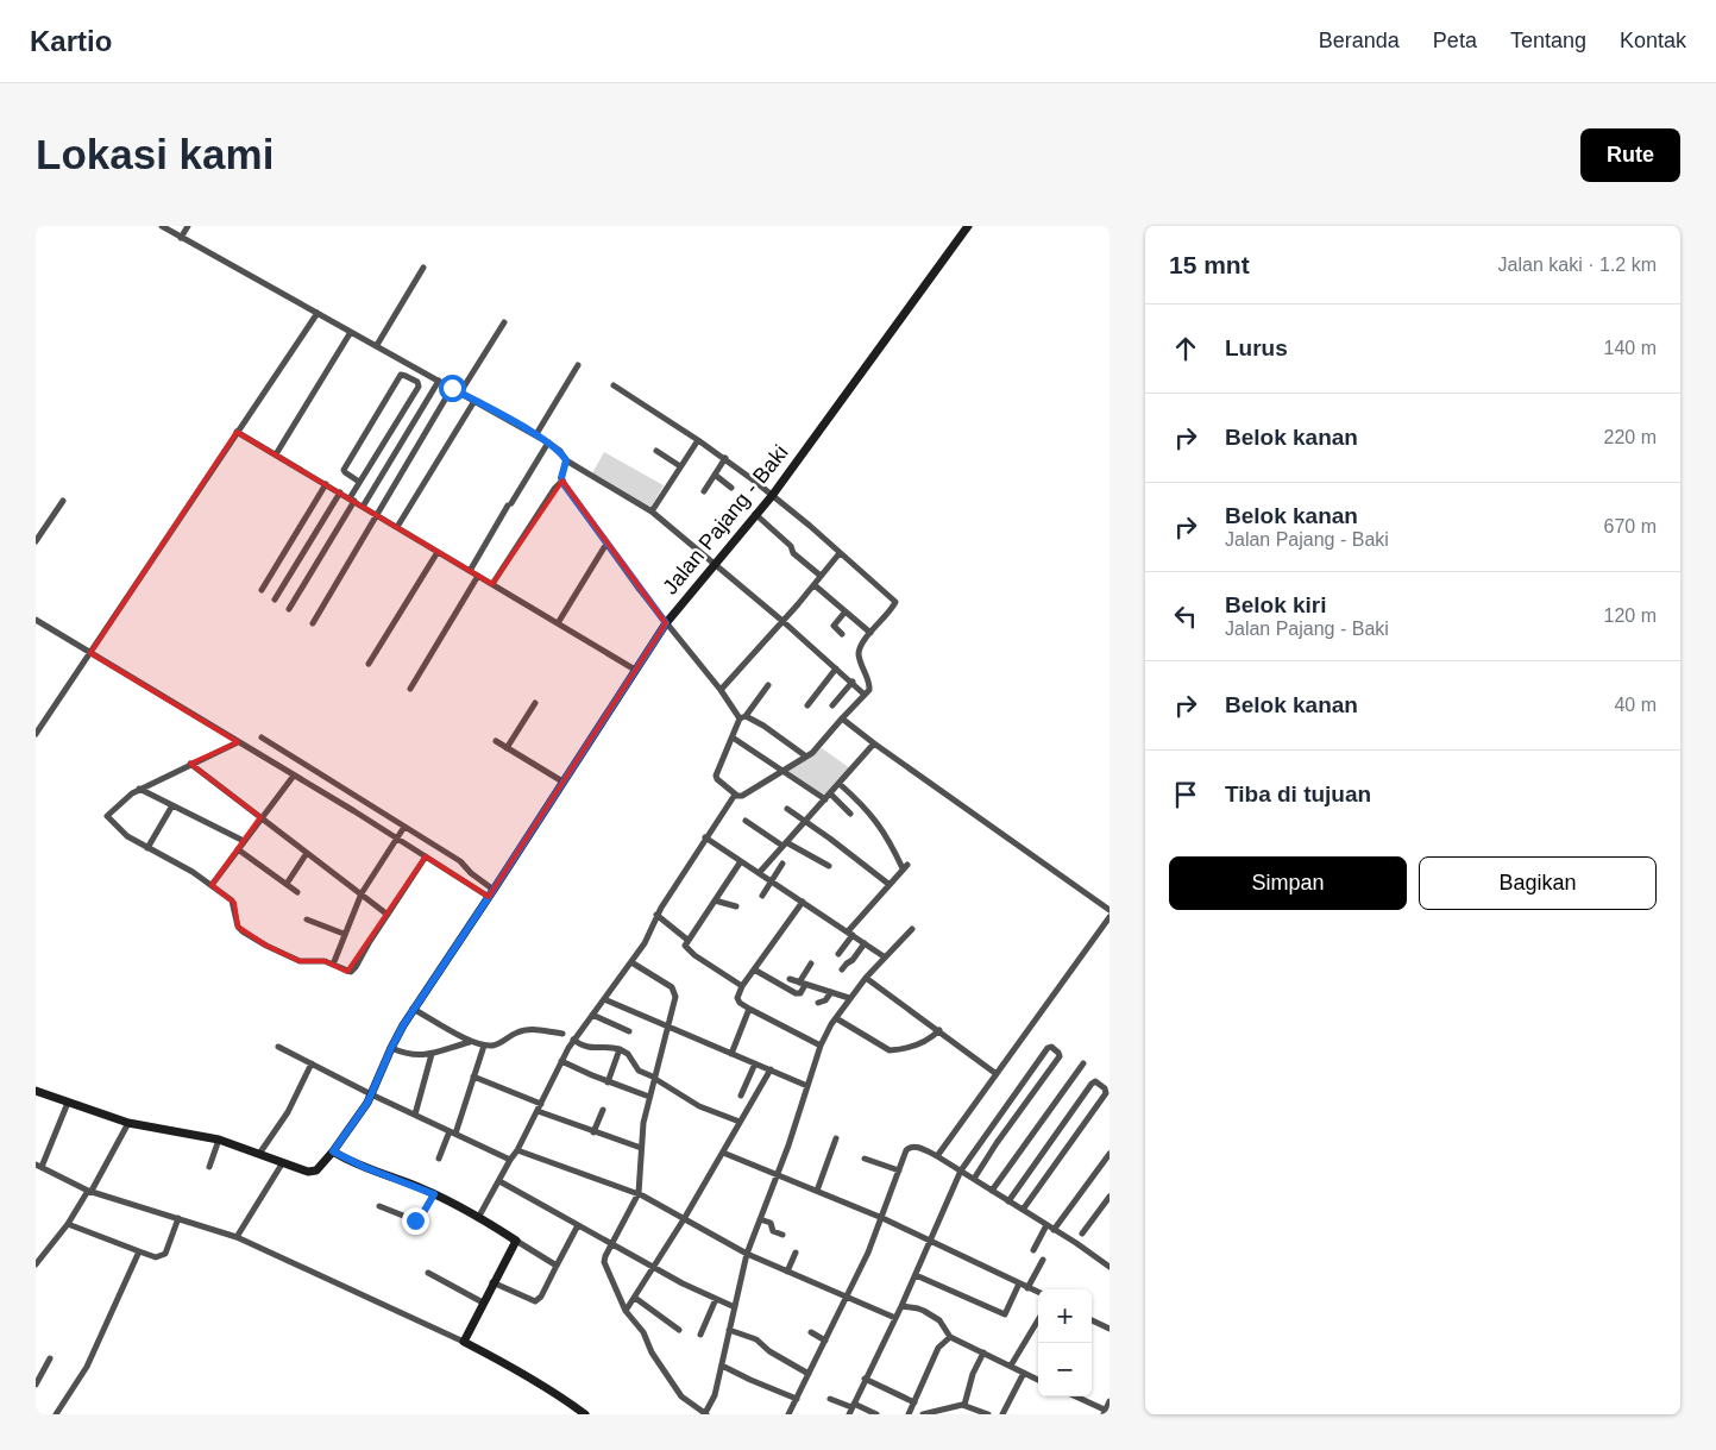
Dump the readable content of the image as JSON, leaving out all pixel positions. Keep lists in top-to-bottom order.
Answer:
{
  "streets": {
    "main road": ["Jalan Pajang - Baki"]
  },
  "page": {
    "header": "Kartio",
    "nav": [
      "Beranda",
      "Peta",
      "Tentang",
      "Kontak"
    ],
    "buttons": [
      "Rute",
      ["Simpan", "Bagikan"]
    ],
    "title": "Lokasi kami",
    "heading": ["15 mnt", "Jalan kaki · 1.2 km"],
    "list": [
      ["Lurus", "140 m"],
      ["Belok kanan", "220 m"],
      ["Belok kanan", "Jalan Pajang - Baki", "670 m"],
      ["Belok kiri", "Jalan Pajang - Baki", "120 m"],
      ["Belok kanan", "40 m"],
      "Tiba di tujuan"
    ],
    "map_buttons": ["+", "−"]
  }
}
